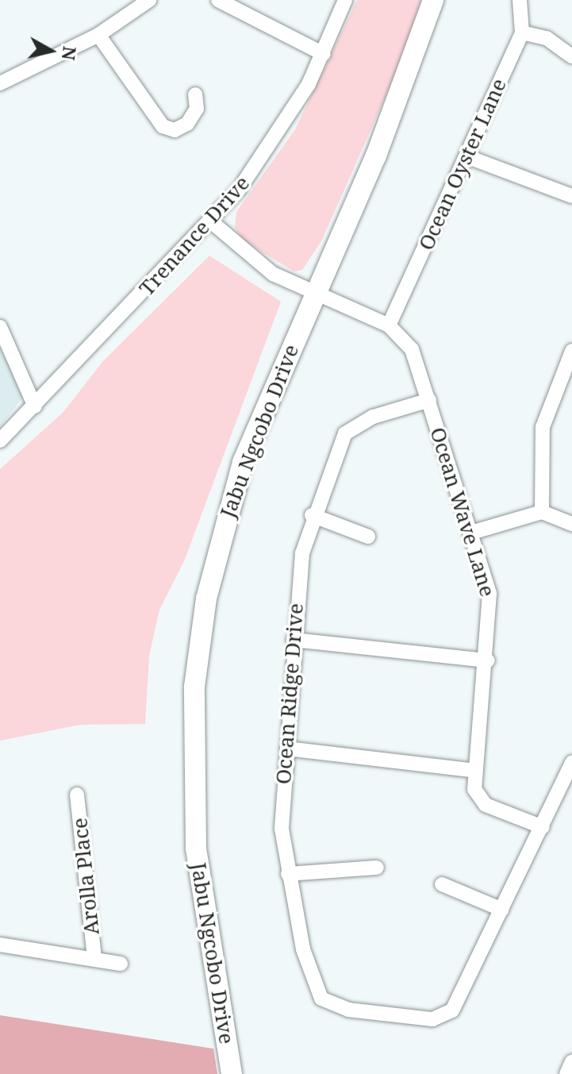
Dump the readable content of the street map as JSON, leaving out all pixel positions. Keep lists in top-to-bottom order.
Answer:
{
  "streets": {
    "main road": ["Jabu Ngcobo Drive"],
    "street": [
      "Ocean Oyster Lane",
      "Trenance Drive",
      "Ocean Wave Lane",
      "Ocean Ridge Drive",
      "Arolla Place"
    ]
  },
  "crossings": [
    ["Ocean Oyster Lane", "Ocean Wave Lane"],
    ["Trenance Drive", "Ocean Wave Lane"],
    ["Jabu Ngcobo Drive", "Ocean Wave Lane"],
    ["Ocean Wave Lane", "Ocean Ridge Drive"]
  ],
  "north": "right"
}
